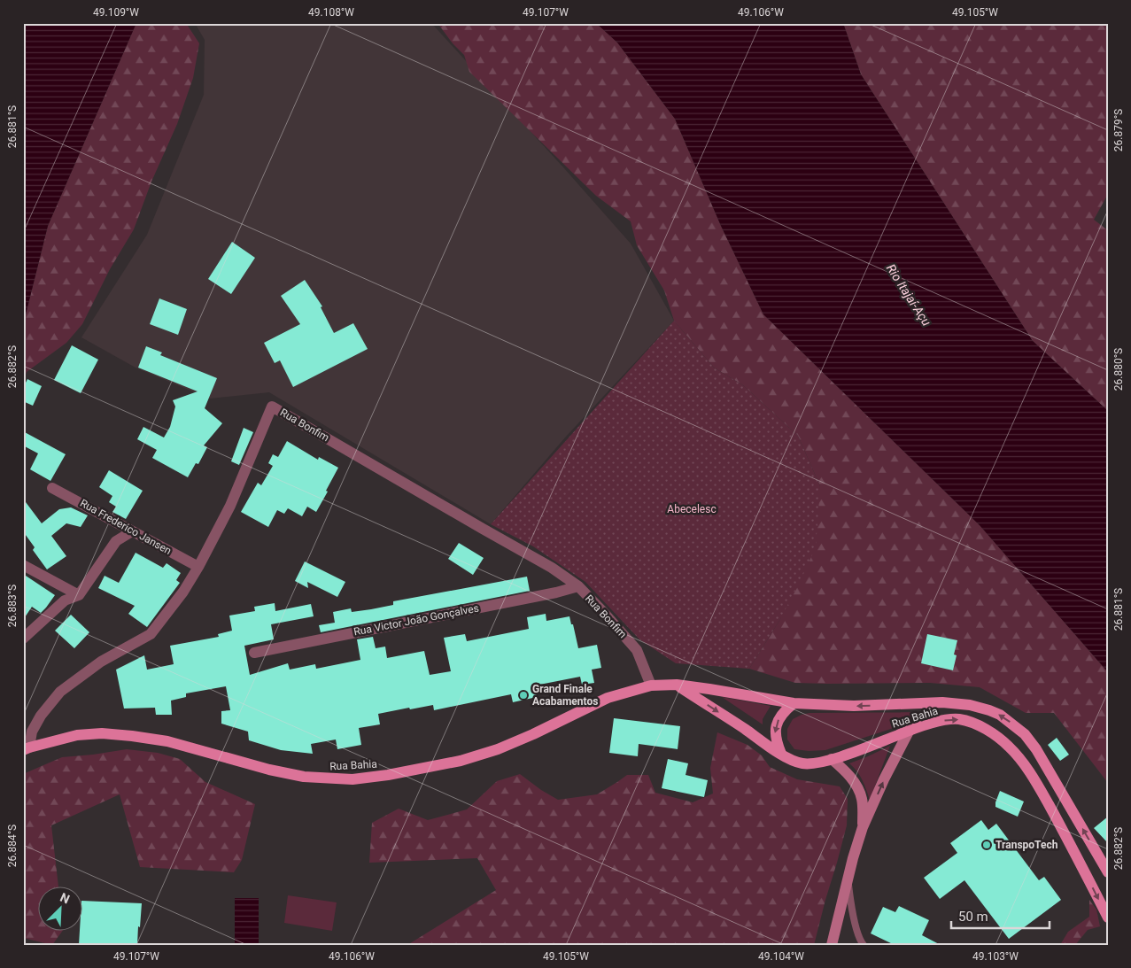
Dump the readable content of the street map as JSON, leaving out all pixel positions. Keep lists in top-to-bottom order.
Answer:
{
  "streets": {
    "main road": ["Rua Bahia"],
    "street": ["Rua Bonfim", "Rua Frederico Jansen", "Rua Victor João Gonçalves"]
  },
  "crossings": [
    ["Rua Bonfim", "Rua Frederico Jansen"],
    ["Rua Bonfim", "Rua Victor João Gonçalves"],
    ["Rua Bonfim", "Rua Bahia"]
  ],
  "water": ["Rio Itajaí-Açu"],
  "parks": ["Abecelesc"],
  "places": ["Grand Finale Acabamentos", "TranspoTech"],
  "scale_bar": "50 m",
  "north": "top right",
  "coordinates": [
    "49.109°W",
    "49.108°W",
    "49.107°W",
    "49.106°W",
    "49.105°W",
    "26.881°S",
    "26.879°S",
    "26.882°S",
    "26.880°S",
    "26.883°S",
    "26.884°S",
    "49.104°W",
    "49.103°W"
  ]
}
